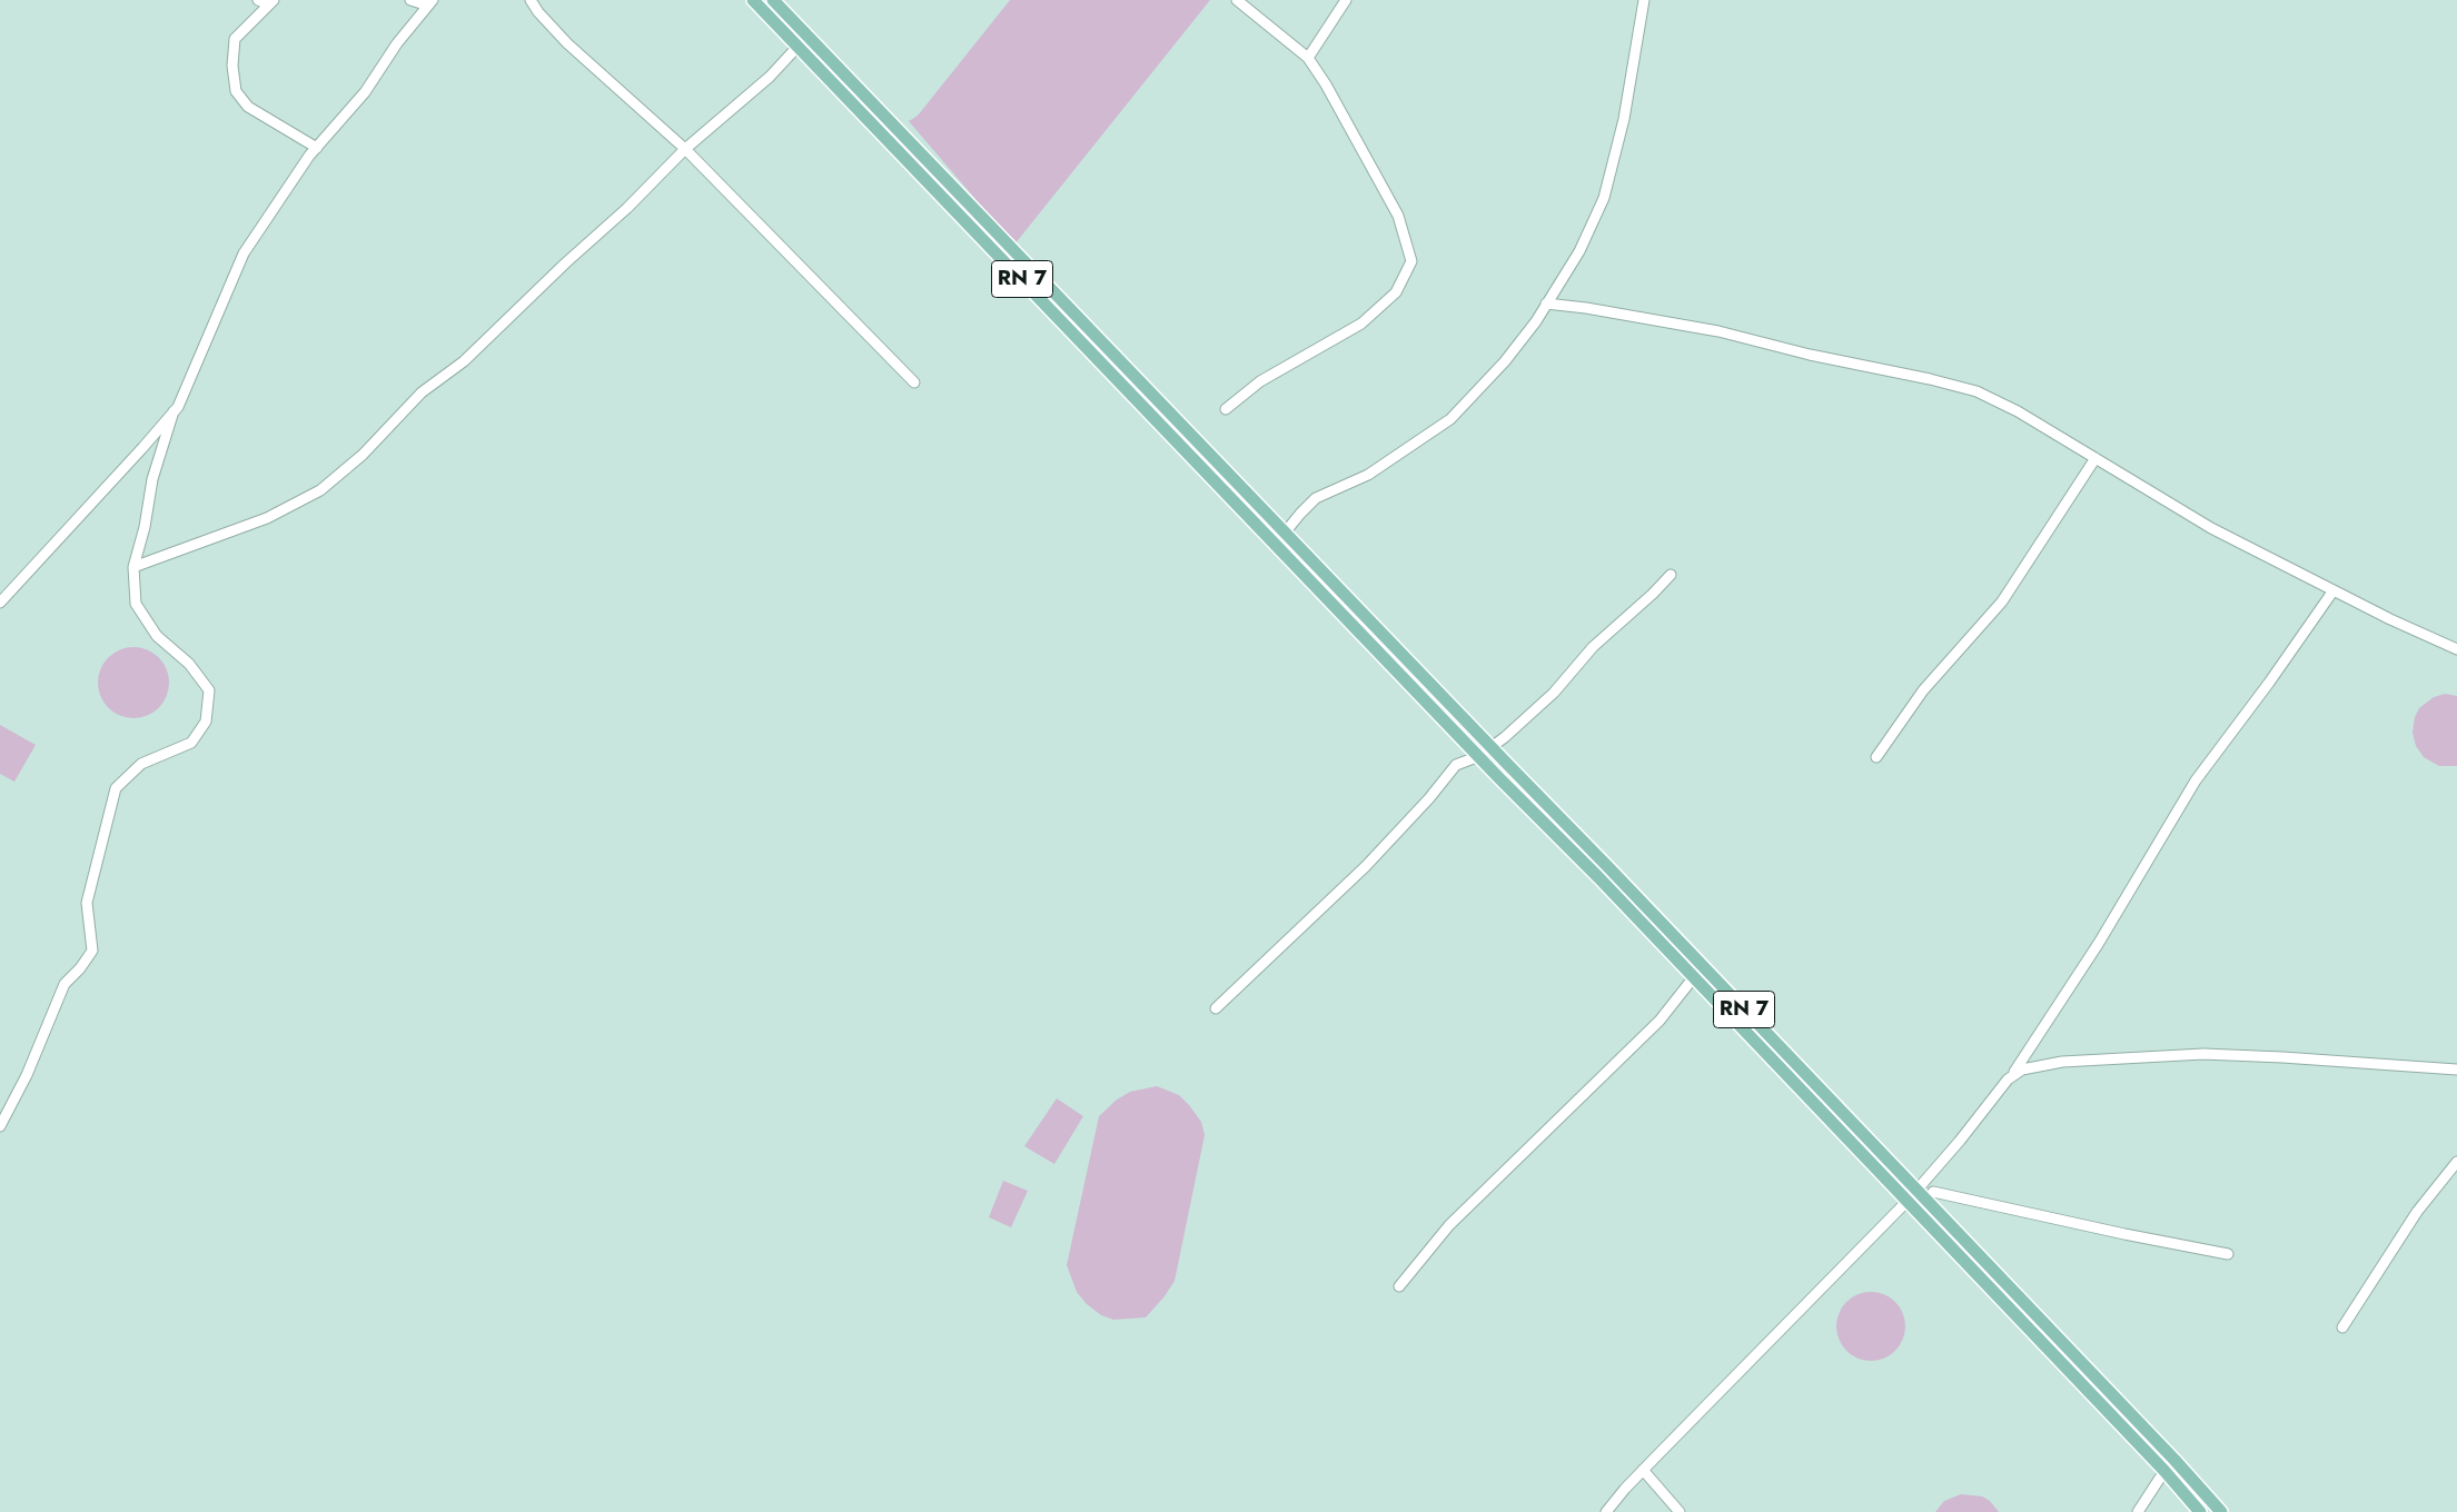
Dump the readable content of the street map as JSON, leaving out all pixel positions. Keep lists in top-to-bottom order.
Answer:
{
  "streets": {
    "main road": ["RN 7"]
  }
}
